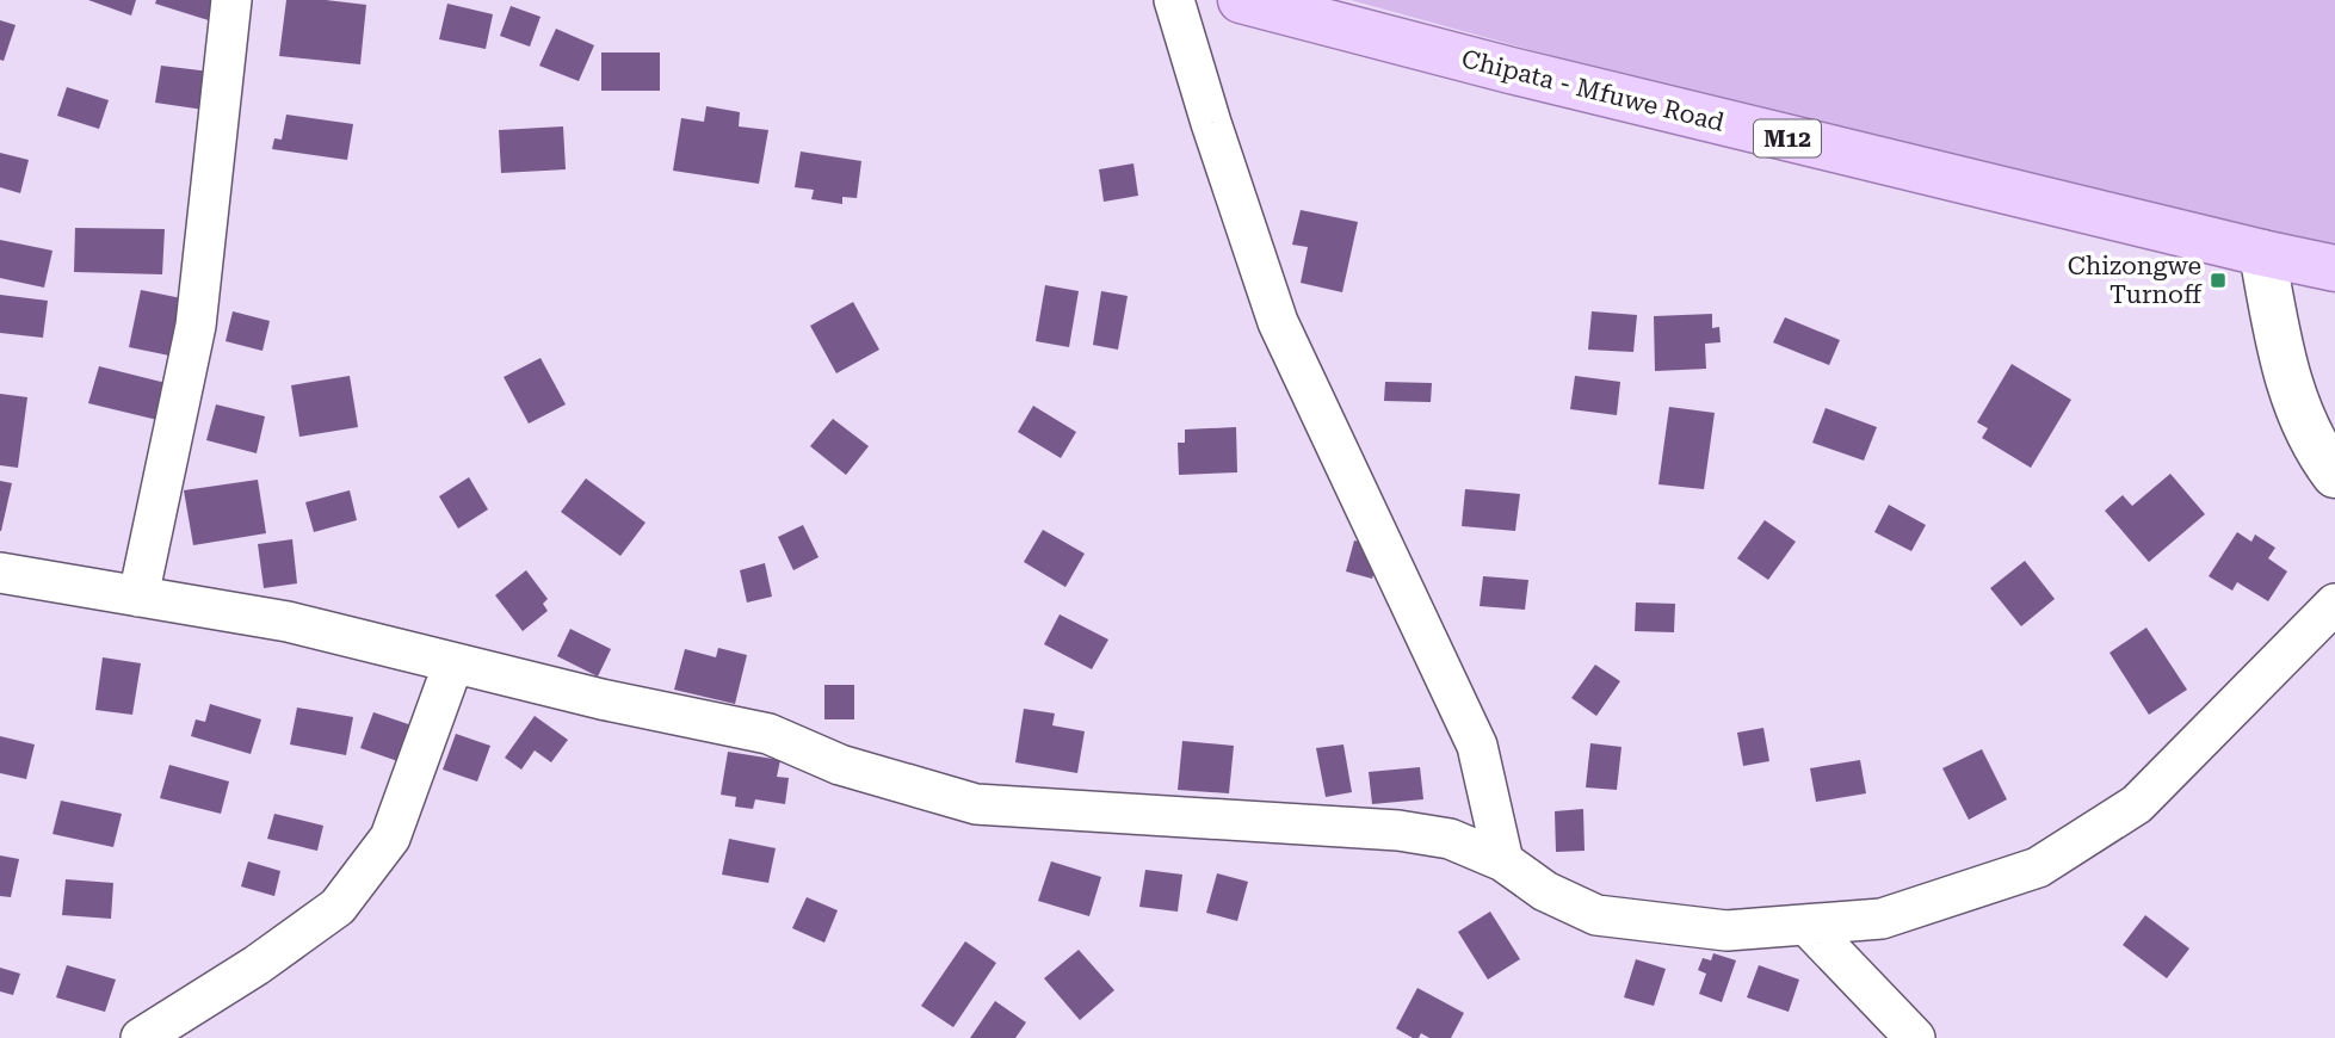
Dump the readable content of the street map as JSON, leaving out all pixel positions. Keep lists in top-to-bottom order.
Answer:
{
  "streets": {
    "main road": ["Chipata - Mfuwe Road", "M12"]
  },
  "places": {
    "transit": ["Chizongwe Turnoff"]
  }
}
